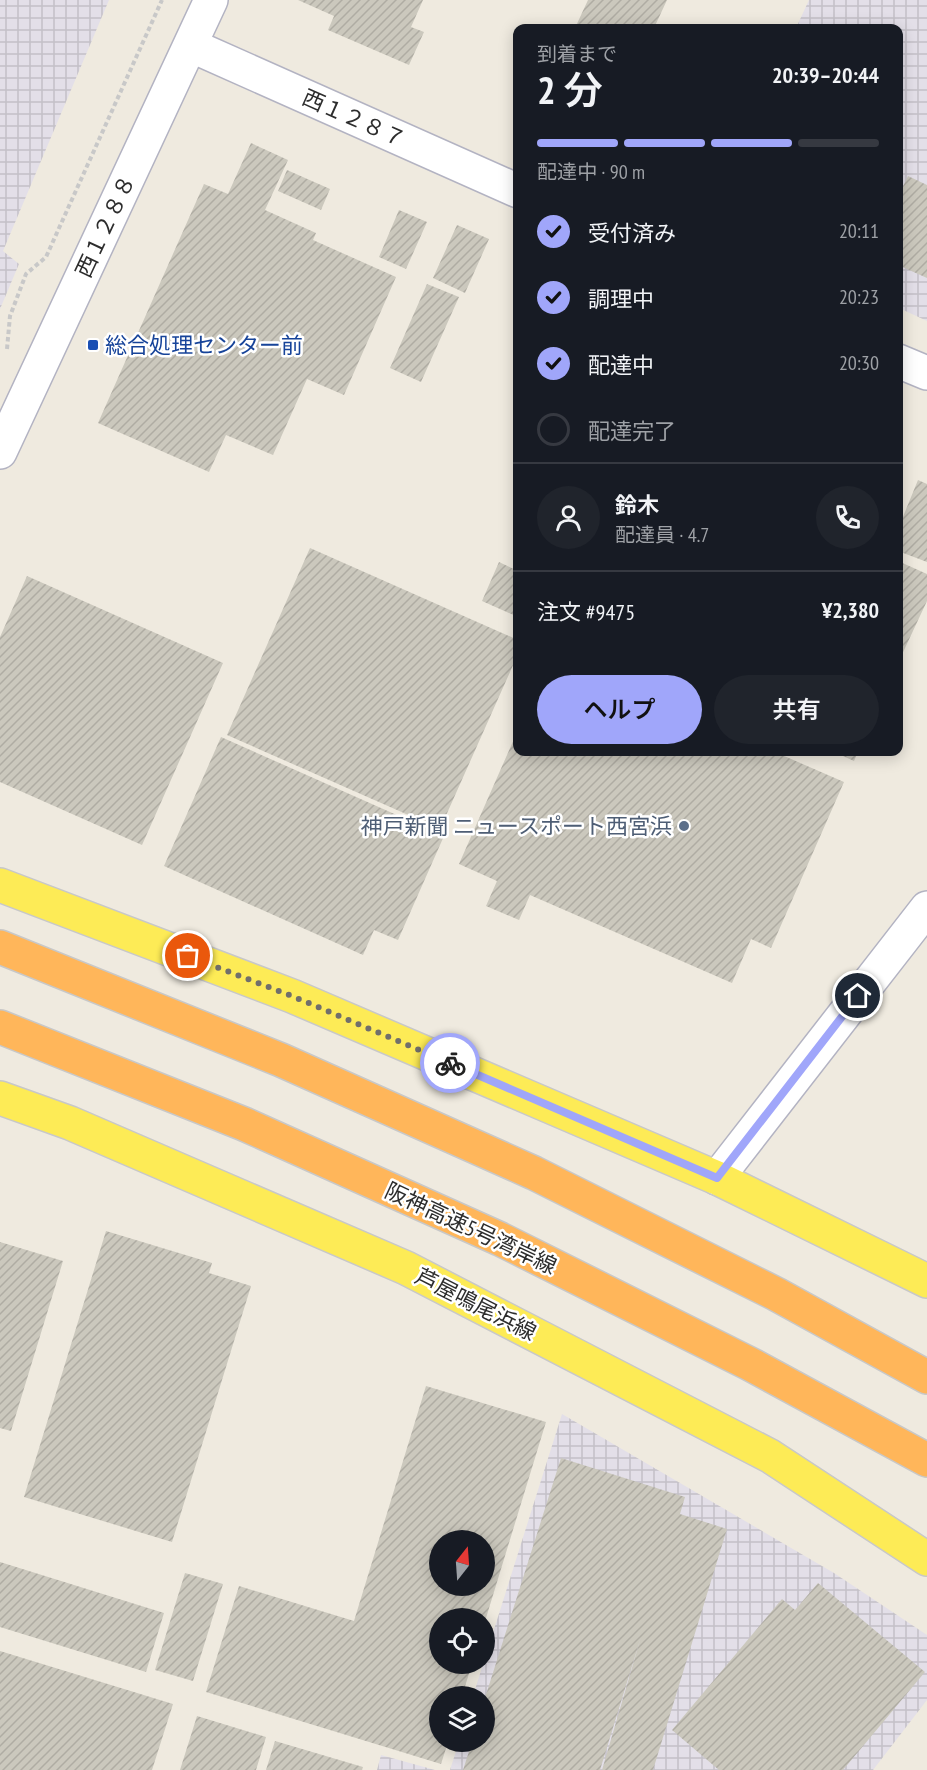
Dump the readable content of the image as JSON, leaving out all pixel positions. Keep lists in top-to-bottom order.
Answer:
{
  "streets": {
    "highway": ["阪神高速5号湾岸線"],
    "main road": ["芦屋鳴尾浜線"],
    "street": ["西１２８７", "西１２８８"]
  },
  "crossings": [
    ["西１２８７", "西１２８８"]
  ],
  "places": {
    "transit": ["総合処理センター前"],
    "other": ["神戸新聞 ニュースポート西宮浜"]
  },
  "north": "top",
  "page": {
    "heading": ["2 分", "到着まで", "20:39–20:44"],
    "panel": [
      "鈴木",
      "配達員 · 4.7",
      "注文 #9475",
      "¥2,380"
    ],
    "bar": "配達中 · 90 m",
    "list": [
      ["受付済み", "20:11"],
      ["調理中", "20:23"],
      ["配達中", "20:30"],
      "配達完了"
    ],
    "buttons": ["ヘルプ", "共有"]
  }
}
